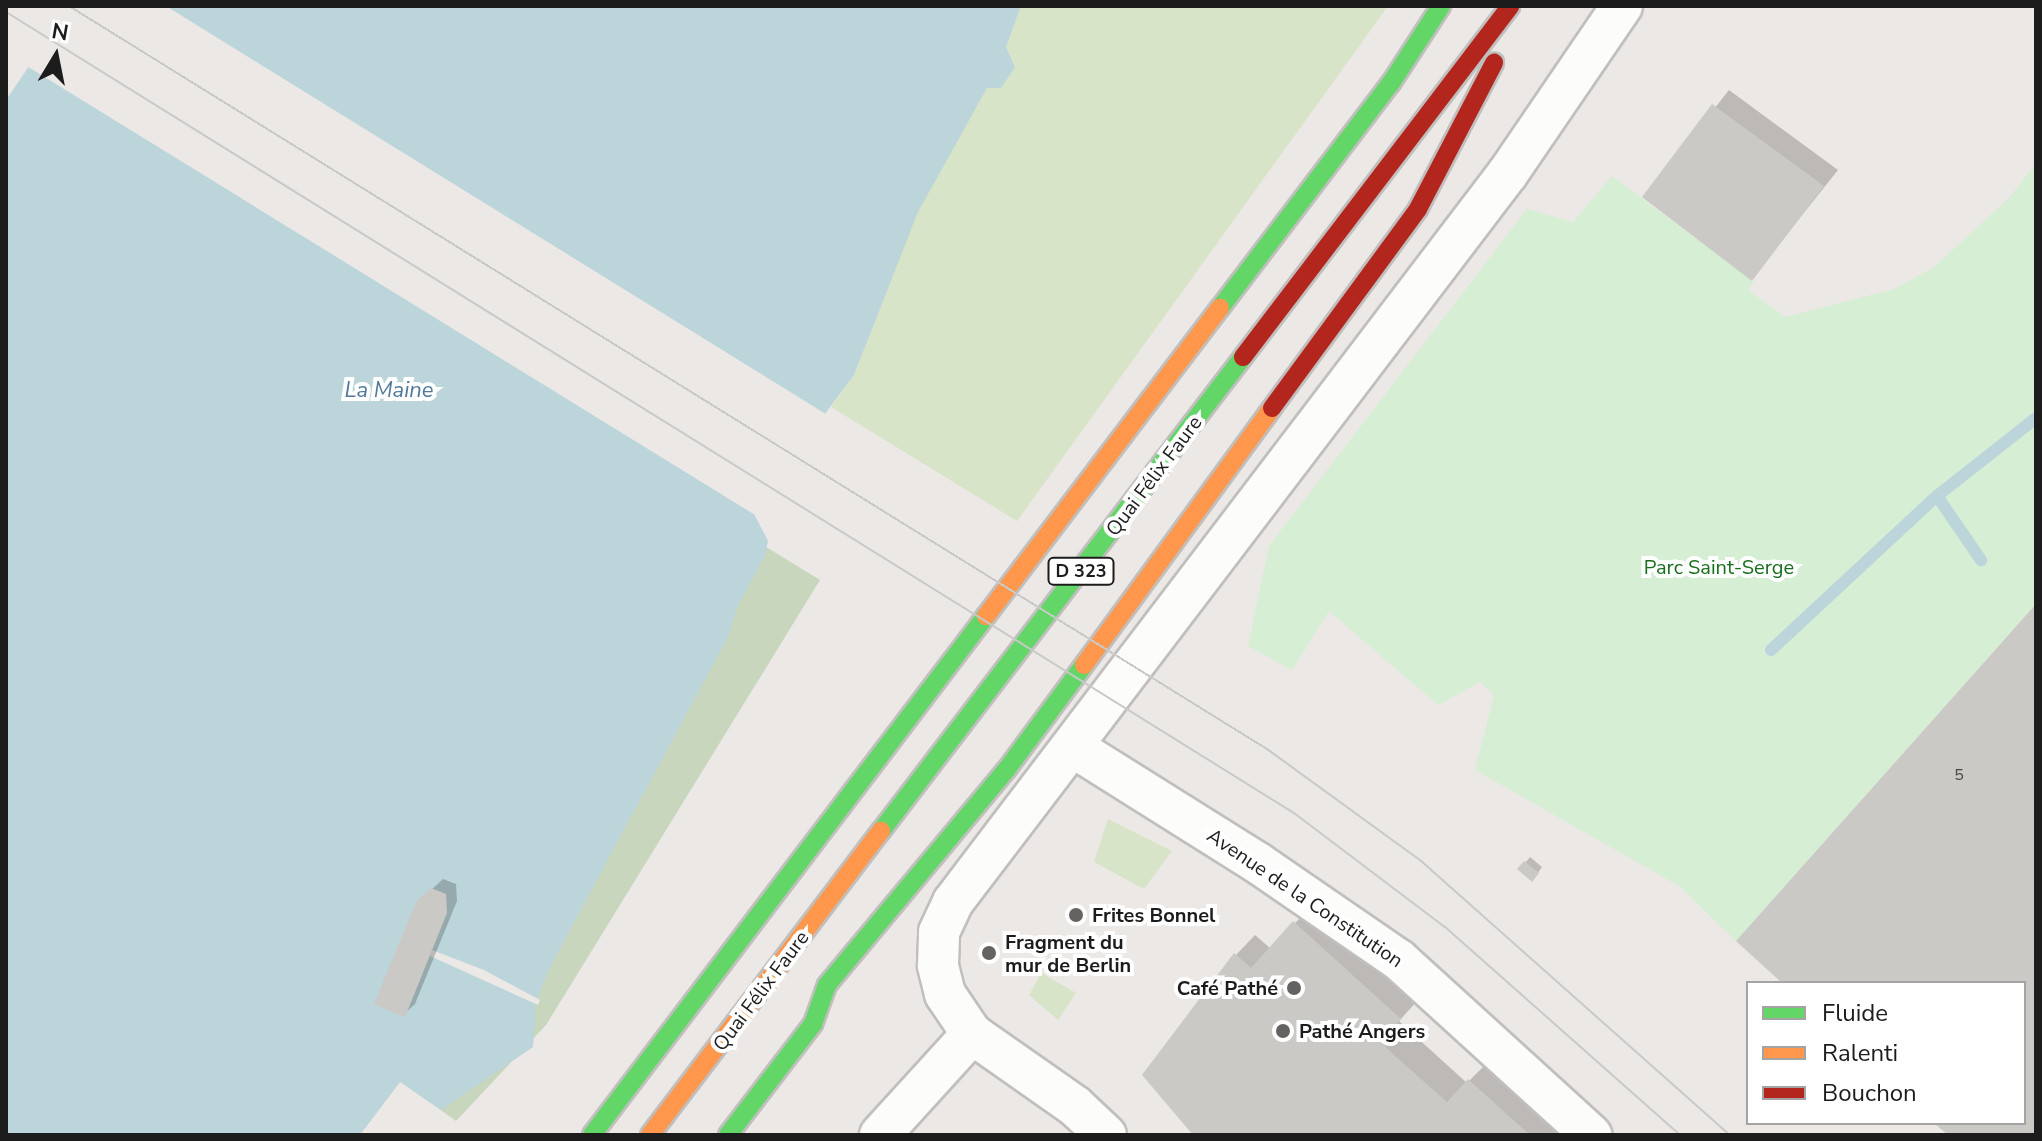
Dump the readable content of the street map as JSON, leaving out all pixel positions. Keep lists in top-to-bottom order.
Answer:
{
  "streets": {
    "highway": ["Quai Félix Faure", "D 323"],
    "street": ["Avenue de la Constitution"]
  },
  "water": ["La Maine"],
  "parks": ["Parc Saint-Serge"],
  "places": [
    "Frites Bonnel",
    "Fragment du mur de Berlin",
    "Café Pathé",
    "Pathé Angers"
  ],
  "house_numbers": ["5"],
  "legend": ["Fluide", "Ralenti", "Bouchon"],
  "north": "top"
}
